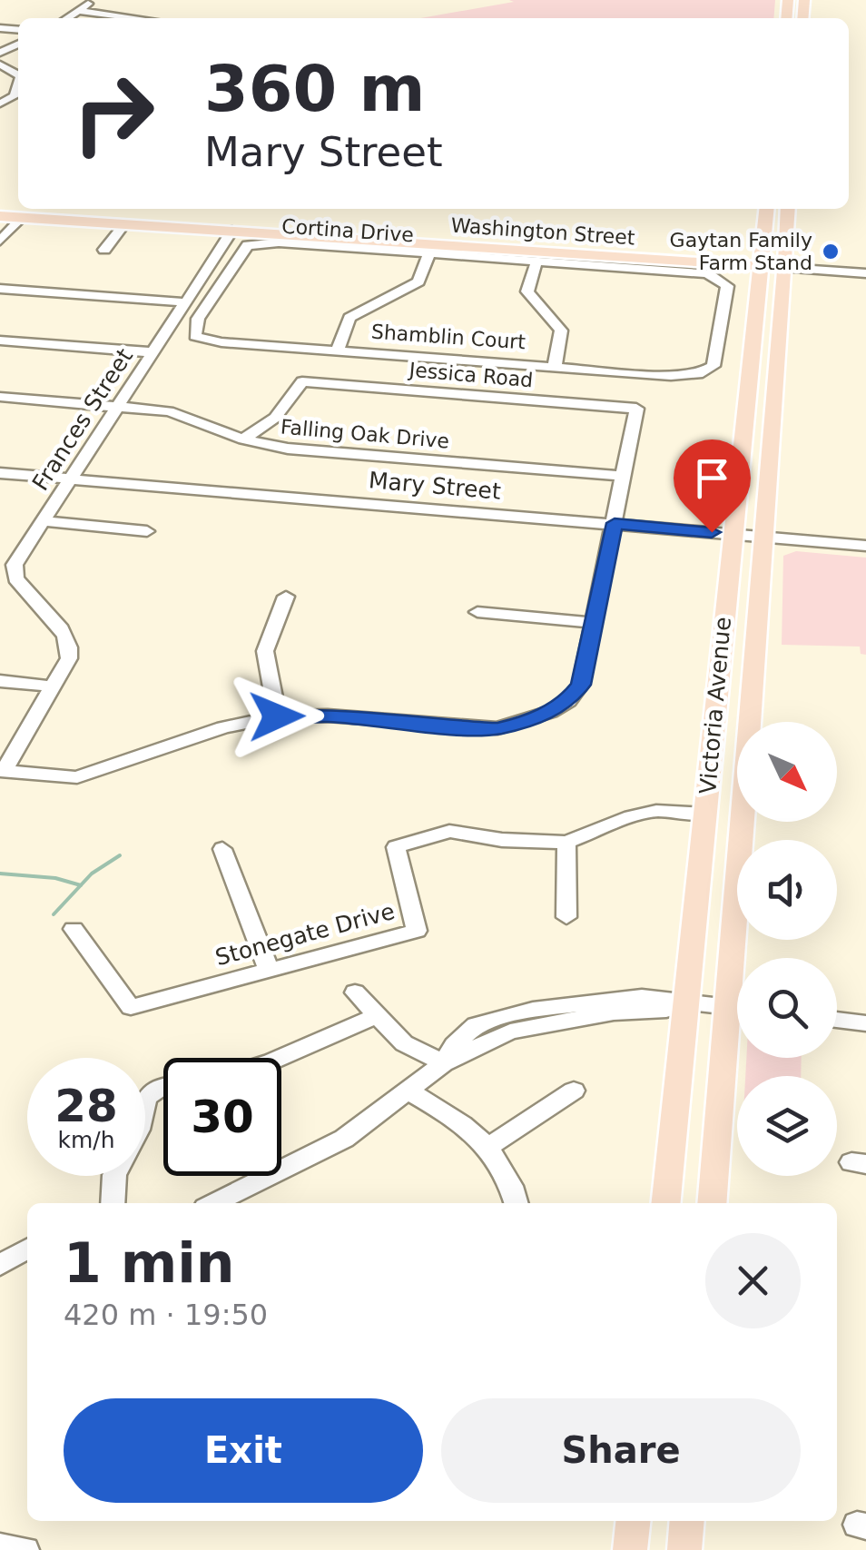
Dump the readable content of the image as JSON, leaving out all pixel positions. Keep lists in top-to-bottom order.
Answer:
{
  "streets": {
    "main road": ["Washington Street", "Victoria Avenue"],
    "street": [
      "Cortina Drive",
      "Shamblin Court",
      "Jessica Road",
      "Frances Street",
      "Falling Oak Drive",
      "Mary Street",
      "Stonegate Drive"
    ]
  },
  "crossings": [
    ["Cortina Drive", "Washington Street"],
    ["Cortina Drive", "Shamblin Court"],
    ["Washington Street", "Frances Street"],
    ["Washington Street", "Victoria Avenue"],
    ["Jessica Road", "Falling Oak Drive"],
    ["Frances Street", "Falling Oak Drive"],
    ["Frances Street", "Mary Street"],
    ["Mary Street", "Victoria Avenue"],
    ["Victoria Avenue", "Stonegate Drive"]
  ],
  "places": ["Gaytan Family Farm Stand"],
  "north": "bottom right",
  "page": {
    "turn": ["360 m", "Mary Street"],
    "speed": "28 km/h",
    "limit": "30",
    "heading": ["1 min", "420 m · 19:50"],
    "buttons": ["Exit", "Share"]
  }
}
